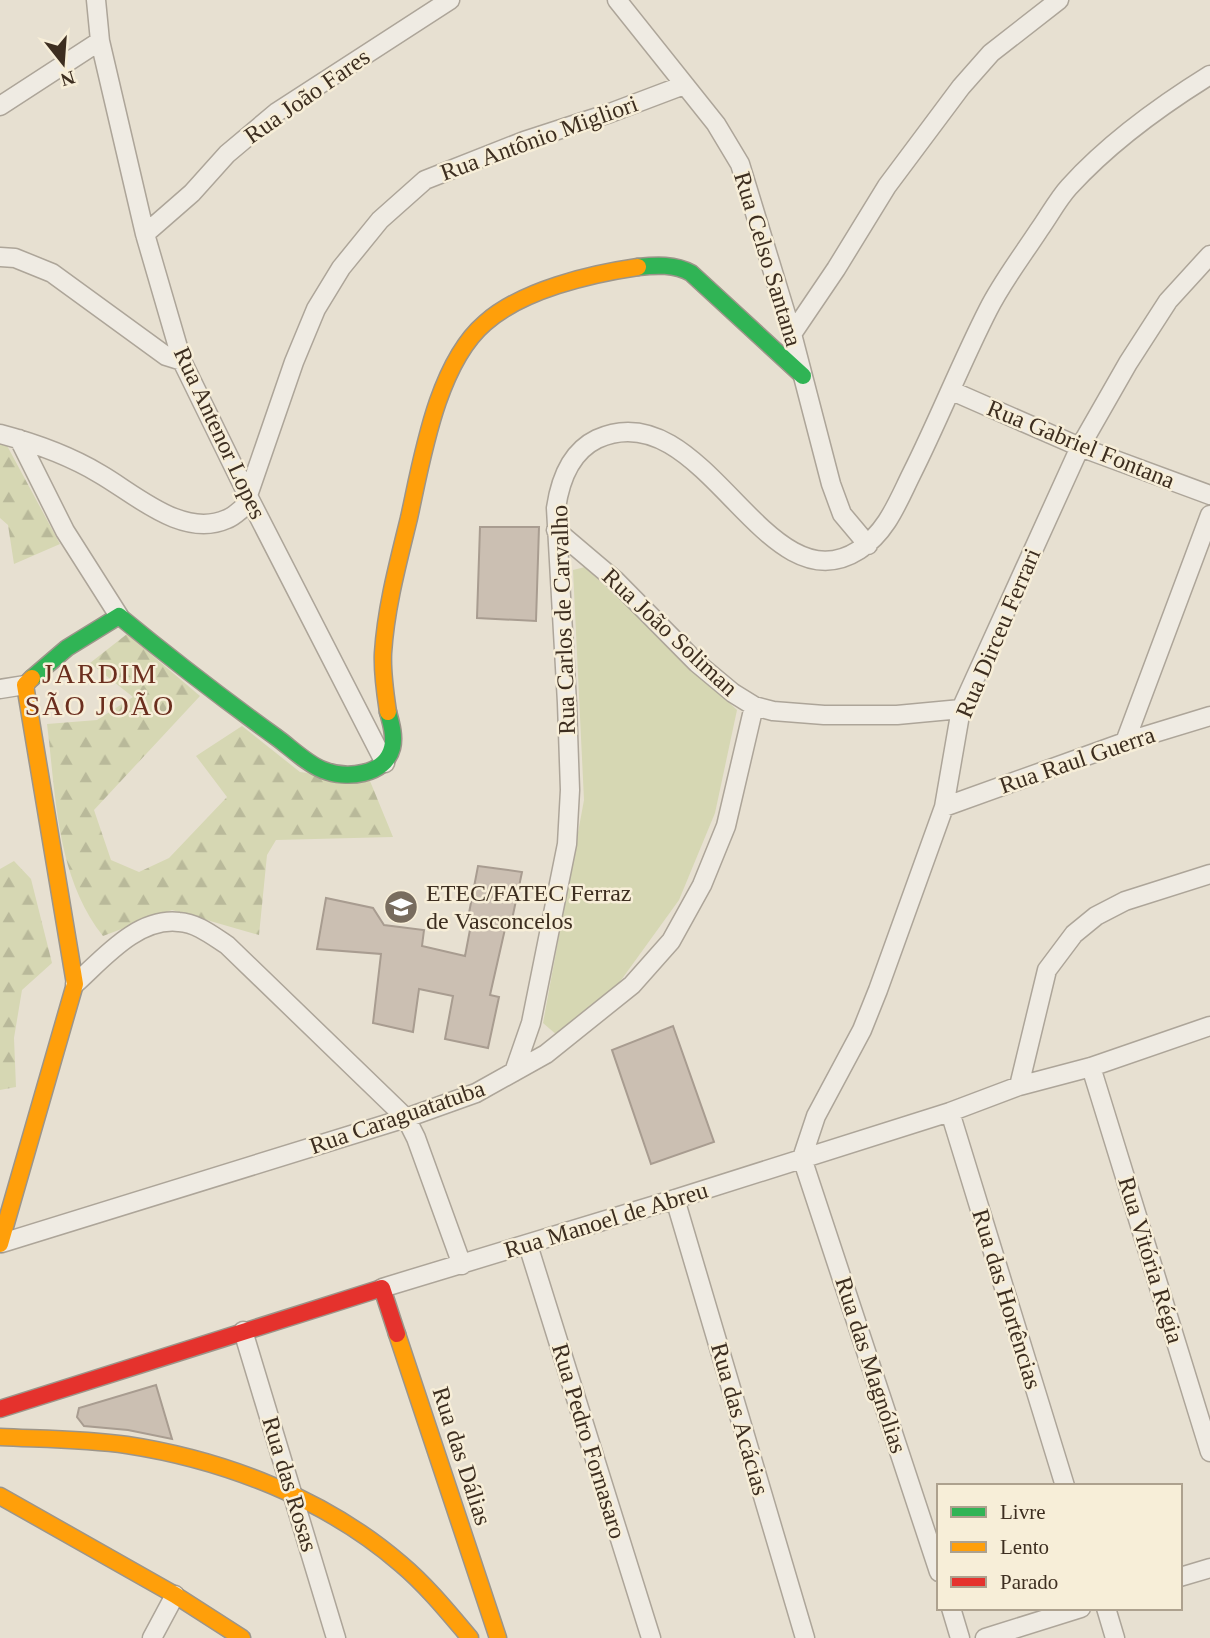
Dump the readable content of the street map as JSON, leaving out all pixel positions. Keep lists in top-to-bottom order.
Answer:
{
  "streets": {
    "street": [
      "Rua João Fares",
      "Rua Antônio Migliori",
      "Rua Celso Santana",
      "Rua Antenor Lopes",
      "Rua Gabriel Fontana",
      "Rua Carlos de Carvalho",
      "Rua João Soliman",
      "Rua Dirceu Ferrari",
      "Rua Raul Guerra",
      "Rua Caraguatatuba",
      "Rua Manoel de Abreu",
      "Rua Vitória Régia",
      "Rua das Hortências",
      "Rua das Magnólias",
      "Rua das Acácias",
      "Rua Pedro Fornasaro",
      "Rua das Dálias",
      "Rua das Rosas"
    ]
  },
  "crossings": [
    ["Rua João Fares", "Rua Antenor Lopes"],
    ["Rua Antônio Migliori", "Rua Celso Santana"],
    ["Rua Antônio Migliori", "Rua Antenor Lopes"],
    ["Rua Celso Santana", "Rua Carlos de Carvalho"],
    ["Rua Gabriel Fontana", "Rua Dirceu Ferrari"],
    ["Rua Carlos de Carvalho", "Rua João Soliman"],
    ["Rua Carlos de Carvalho", "Rua Caraguatatuba"],
    ["Rua João Soliman", "Rua Dirceu Ferrari"],
    ["Rua João Soliman", "Rua Caraguatatuba"],
    ["Rua Dirceu Ferrari", "Rua Raul Guerra"],
    ["Rua Dirceu Ferrari", "Rua Manoel de Abreu"],
    ["Rua Dirceu Ferrari", "Rua das Magnólias"],
    ["Rua Manoel de Abreu", "Rua Vitória Régia"],
    ["Rua Manoel de Abreu", "Rua das Hortências"],
    ["Rua Manoel de Abreu", "Rua das Magnólias"],
    ["Rua Manoel de Abreu", "Rua das Acácias"],
    ["Rua Manoel de Abreu", "Rua Pedro Fornasaro"],
    ["Rua Manoel de Abreu", "Rua das Dálias"],
    ["Rua Manoel de Abreu", "Rua das Rosas"]
  ],
  "districts": ["JARDIM SÃO JOÃO"],
  "places": {
    "school or university": ["ETEC/FATEC Ferraz de Vasconcelos"]
  },
  "legend": ["Livre", "Lento", "Parado"],
  "north": "bottom"
}
